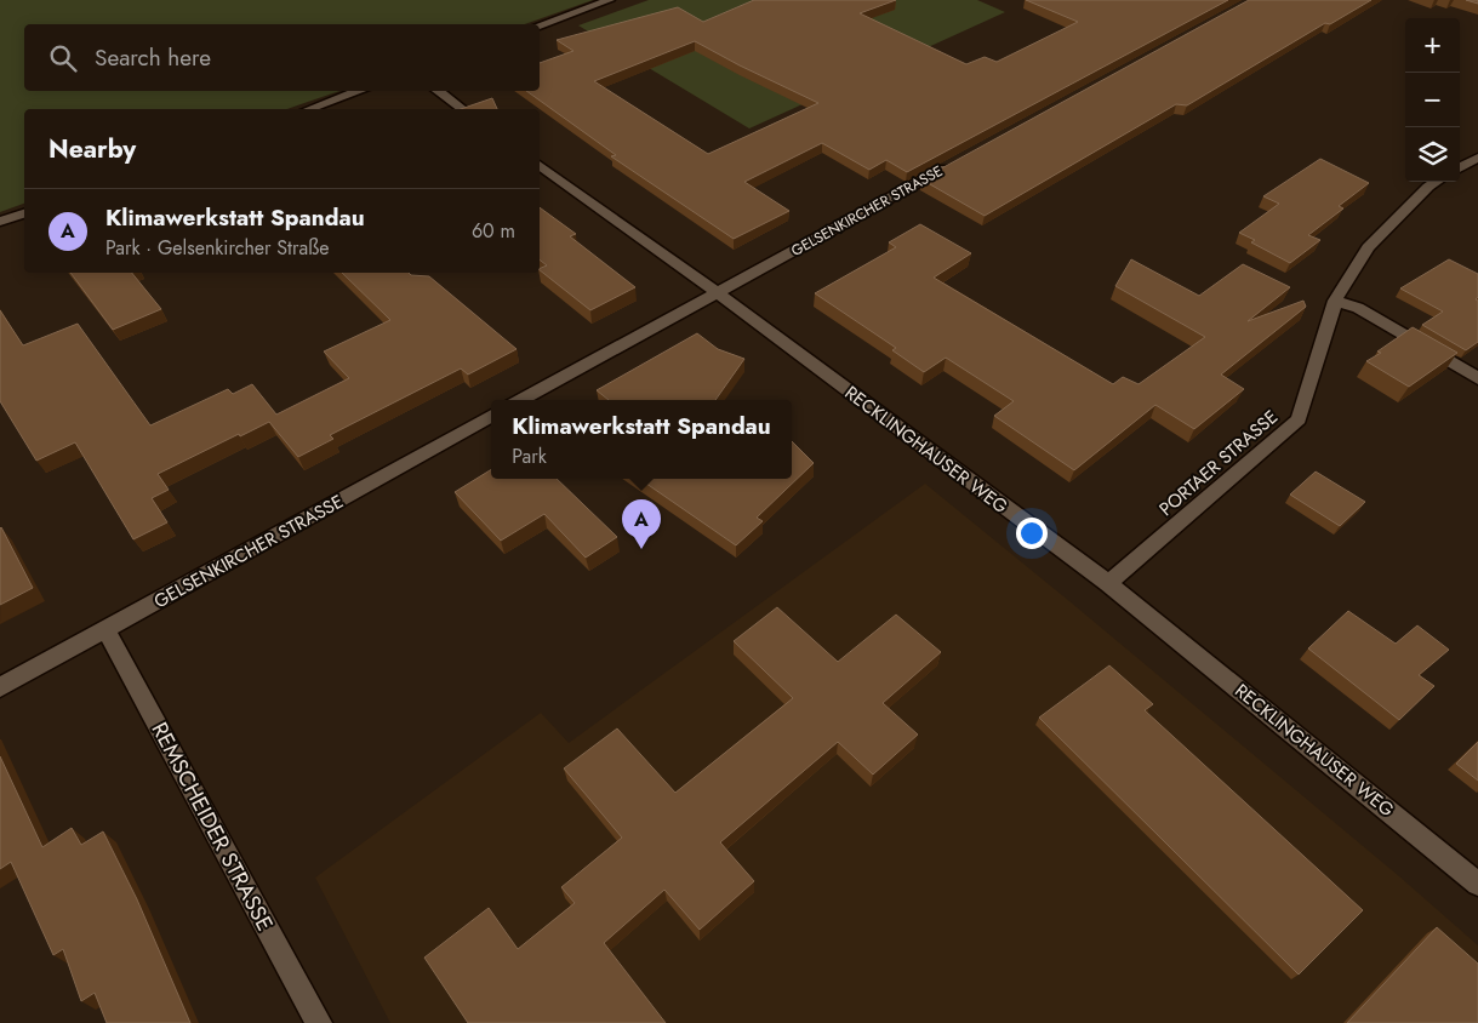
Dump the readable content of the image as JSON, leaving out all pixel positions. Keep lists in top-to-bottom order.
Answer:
{
  "streets": {
    "street": [
      "GELSENKIRCHER STRASSE",
      "RECKLINGHAUSER WEG",
      "PORTAER STRASSE",
      "REMSCHEIDER STRASSE"
    ]
  },
  "crossings": [
    ["GELSENKIRCHER STRASSE", "RECKLINGHAUSER WEG"],
    ["GELSENKIRCHER STRASSE", "REMSCHEIDER STRASSE"],
    ["RECKLINGHAUSER WEG", "PORTAER STRASSE"]
  ],
  "page": {
    "map_buttons": ["+", "−"],
    "search": "Search here",
    "heading": "Nearby",
    "list": [
      {
        "mark": "A",
        "name": "Klimawerkstatt Spandau",
        "note": "Park · Gelsenkircher Straße",
        "value": "60 m"
      }
    ],
    "popup": ["Klimawerkstatt Spandau", "Park"],
    "pins": "A"
  }
}
